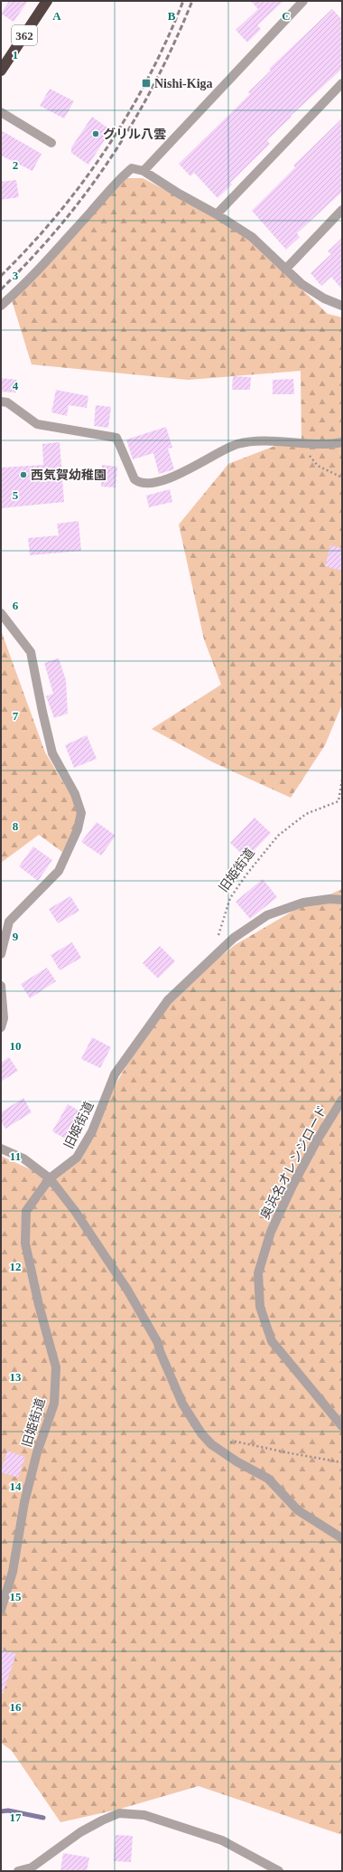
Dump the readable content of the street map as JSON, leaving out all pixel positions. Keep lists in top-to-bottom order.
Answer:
{
  "streets": {
    "highway": ["362"],
    "street": ["旧姫街道", "奥浜名オレンジロード"]
  },
  "places": {
    "transit": ["Nishi-Kiga"],
    "other": ["グリル八雲", "西気賀幼稚園"]
  },
  "grid": {
    "columns": ["A", "B", "C"],
    "rows": [
      "1",
      "2",
      "3",
      "4",
      "5",
      "6",
      "7",
      "8",
      "9",
      "10",
      "11",
      "12",
      "13",
      "14",
      "15",
      "16",
      "17"
    ]
  }
}
